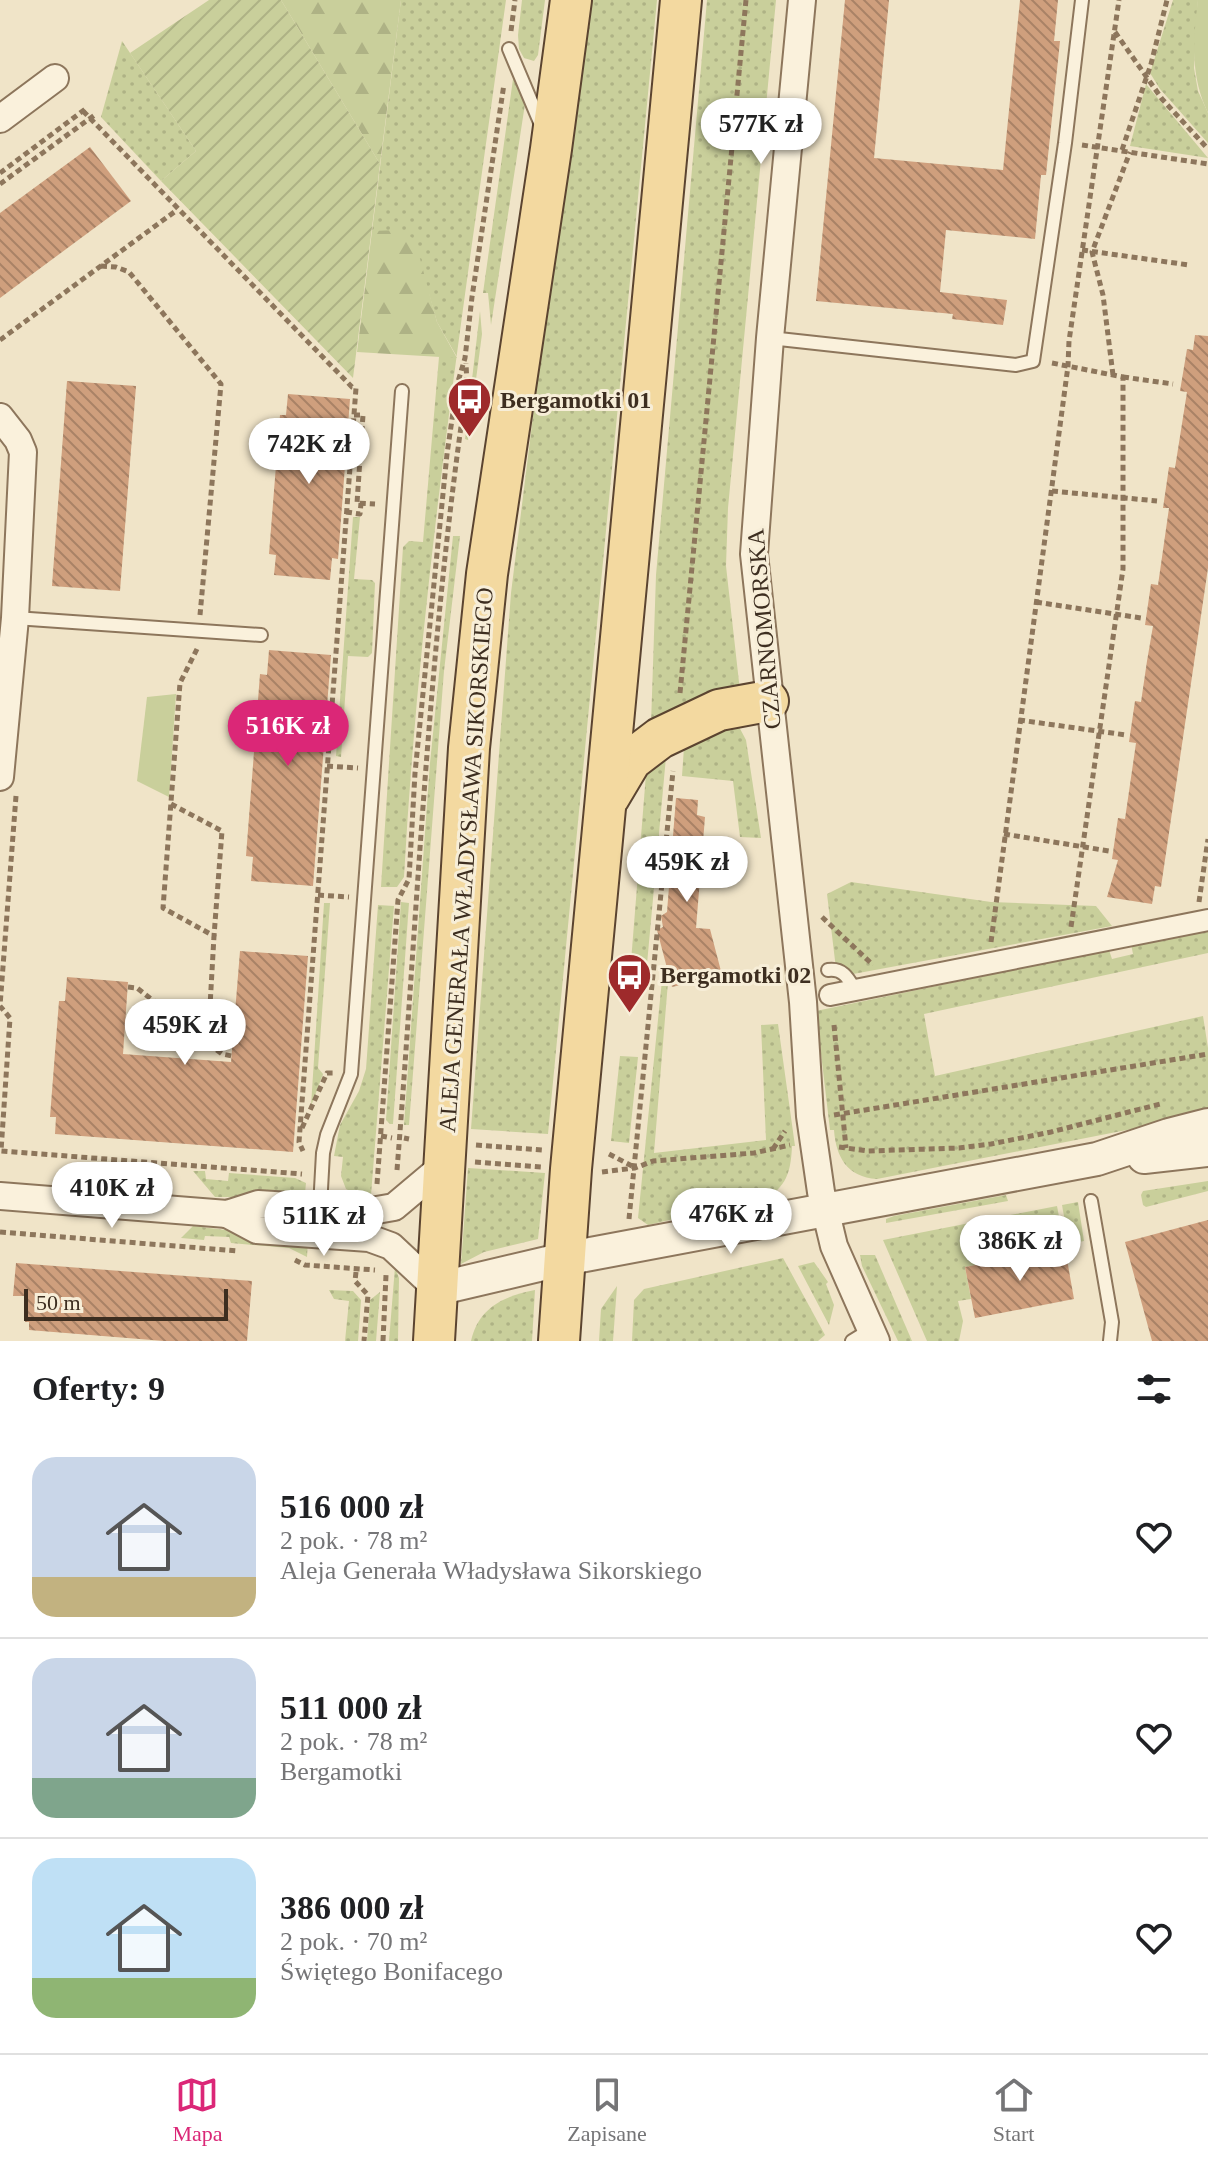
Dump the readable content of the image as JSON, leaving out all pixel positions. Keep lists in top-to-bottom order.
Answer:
{
  "streets": {
    "main road": ["ALEJA GENERAŁA WŁADYSŁAWA SIKORSKIEGO"],
    "street": ["CZARNOMORSKA"]
  },
  "places": {
    "bus stop": ["Bergamotki 01", "Bergamotki 02"]
  },
  "scale_bar": "50 m",
  "page": {
    "price": [
      "577K zł",
      "742K zł",
      "516K zł",
      "459K zł",
      "459K zł",
      "410K zł",
      "476K zł",
      "511K zł",
      "386K zł"
    ],
    "scale": "50 m",
    "heading": "Oferty: 9",
    "list": [
      {
        "name": "516 000 zł",
        "note": "2 pok. · 78 m² · Aleja Generała Władysława Sikorskiego"
      },
      {
        "name": "511 000 zł",
        "note": "2 pok. · 78 m² · Bergamotki"
      },
      {
        "name": "386 000 zł",
        "note": "2 pok. · 70 m² · Świętego Bonifacego"
      }
    ],
    "tabs": ["Mapa", "Zapisane", "Start"]
  }
}
